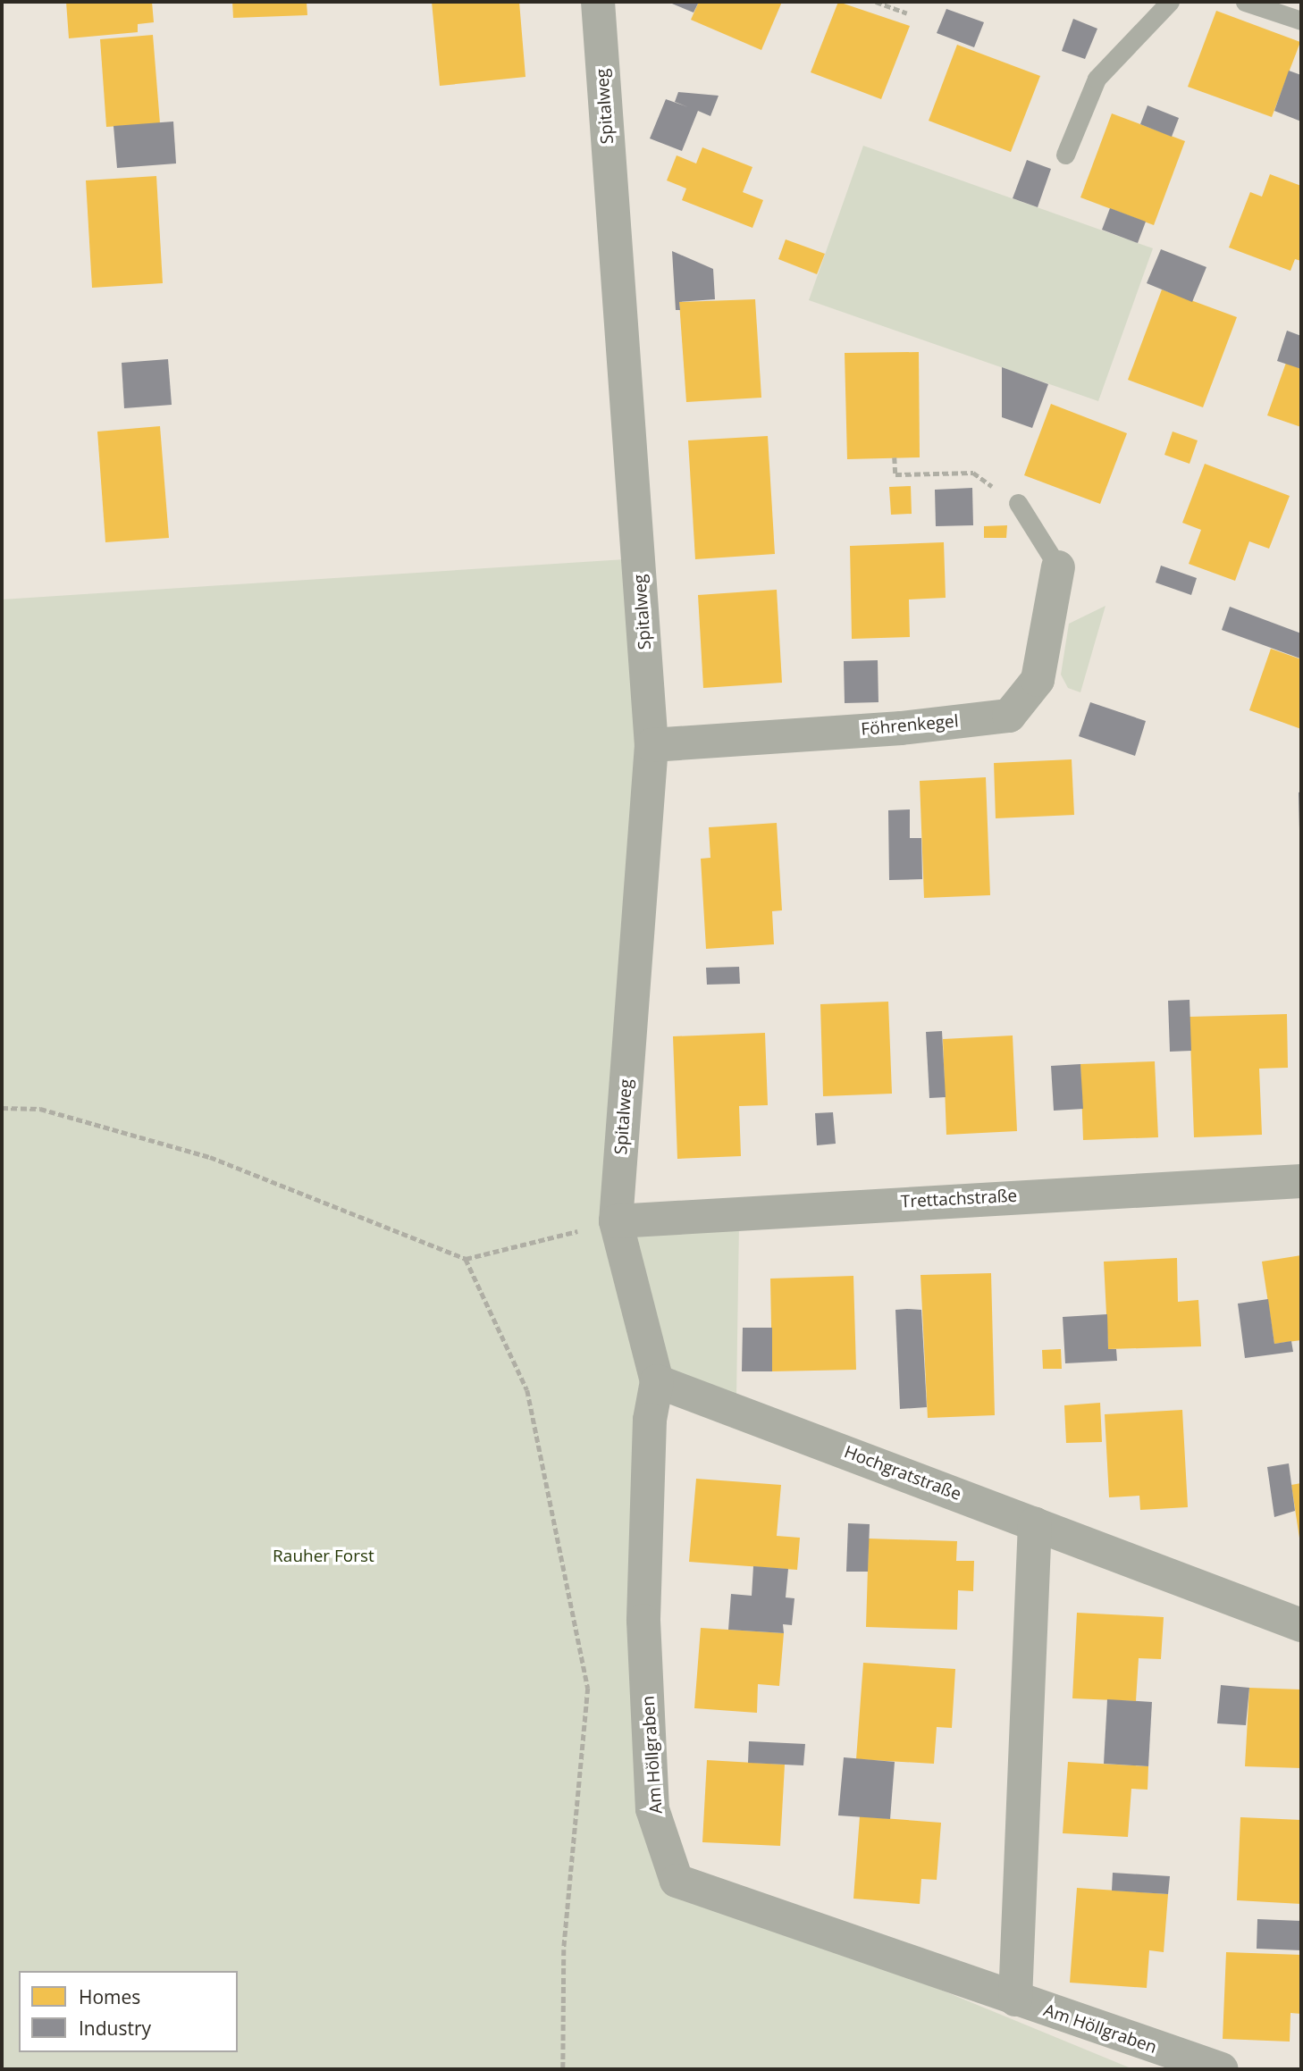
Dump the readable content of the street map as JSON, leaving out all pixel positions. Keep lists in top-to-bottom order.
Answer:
{
  "streets": {
    "street": [
      "Spitalweg",
      "Föhrenkegel",
      "Trettachstraße",
      "Hochgratstraße",
      "Am Höllgraben"
    ]
  },
  "crossings": [
    ["Spitalweg", "Föhrenkegel"],
    ["Spitalweg", "Trettachstraße"],
    ["Hochgratstraße", "Am Höllgraben"]
  ],
  "parks": ["Rauher Forst"],
  "legend": ["Homes", "Industry"]
}
